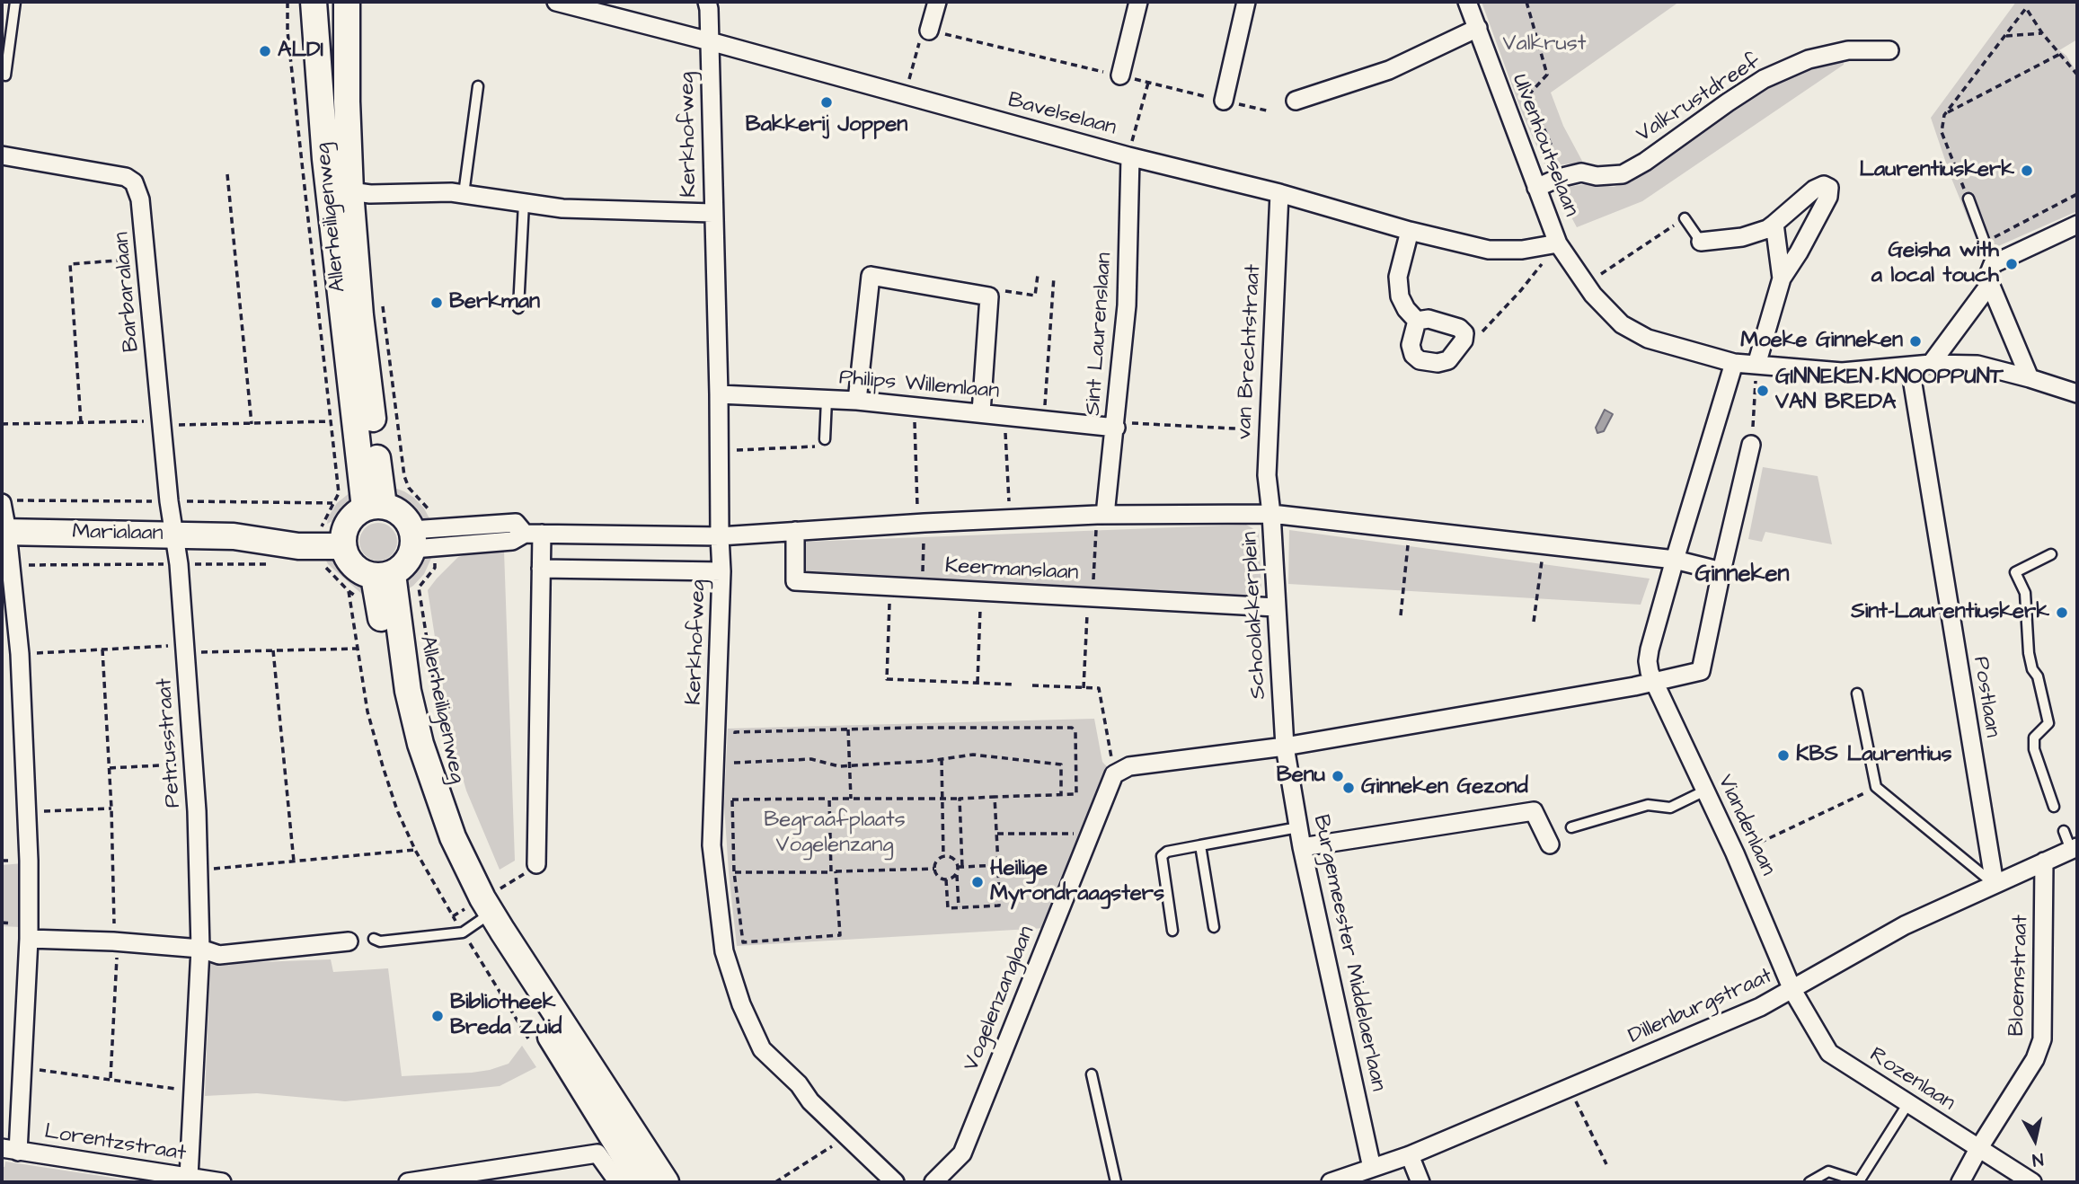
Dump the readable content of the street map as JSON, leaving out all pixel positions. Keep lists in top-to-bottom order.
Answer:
{
  "streets": {
    "main road": ["Allerheiligenweg", "Marialaan"],
    "street": [
      "Valkrustdreef",
      "Bavelselaan",
      "Kerkhofweg",
      "Ulvenhoutselaan",
      "Barbaralaan",
      "Sint Laurenslaan",
      "van Brechtstraat",
      "Philips Willemlaan",
      "Keermanslaan",
      "Schoolakkerplein",
      "Postlaan",
      "Petrusstraat",
      "Viandenlaan",
      "Burgemeester Middelaerlaan",
      "Bloemstraat",
      "Vogelenzanglaan",
      "Dillenburgstraat",
      "Rozenlaan",
      "Lorentzstraat"
    ]
  },
  "crossings": [
    ["Valkrustdreef", "Ulvenhoutselaan"],
    ["Bavelselaan", "Kerkhofweg"],
    ["Bavelselaan", "Ulvenhoutselaan"],
    ["Bavelselaan", "Sint Laurenslaan"],
    ["Bavelselaan", "van Brechtstraat"],
    ["Kerkhofweg", "Allerheiligenweg"],
    ["Kerkhofweg", "Philips Willemlaan"],
    ["Kerkhofweg", "Keermanslaan"],
    ["Ulvenhoutselaan", "Postlaan"],
    ["Ulvenhoutselaan", "Viandenlaan"],
    ["Allerheiligenweg", "Marialaan"],
    ["Allerheiligenweg", "Keermanslaan"],
    ["Barbaralaan", "Marialaan"],
    ["Barbaralaan", "Petrusstraat"],
    ["Sint Laurenslaan", "Philips Willemlaan"],
    ["Sint Laurenslaan", "Keermanslaan"],
    ["van Brechtstraat", "Keermanslaan"],
    ["van Brechtstraat", "Schoolakkerplein"],
    ["Marialaan", "Keermanslaan"],
    ["Marialaan", "Petrusstraat"],
    ["Keermanslaan", "Schoolakkerplein"],
    ["Schoolakkerplein", "Viandenlaan"],
    ["Schoolakkerplein", "Burgemeester Middelaerlaan"],
    ["Postlaan", "Dillenburgstraat"],
    ["Petrusstraat", "Lorentzstraat"],
    ["Viandenlaan", "Dillenburgstraat"],
    ["Viandenlaan", "Rozenlaan"],
    ["Burgemeester Middelaerlaan", "Dillenburgstraat"],
    ["Bloemstraat", "Dillenburgstraat"],
    ["Bloemstraat", "Rozenlaan"],
    ["Dillenburgstraat", "Rozenlaan"]
  ],
  "districts": ["Ginneken"],
  "parks": ["Valkrust", "Begraafplaats Vogelenzang"],
  "places": [
    "ALDI",
    "Bakkerij Joppen",
    "Laurentiuskerk",
    "Geisha with a local touch",
    "Berkman",
    "Moeke Ginneken",
    "GINNEKEN KNOOPPUNT VAN BREDA",
    "Sint-Laurentiuskerk",
    "KBS Laurentius",
    "Benu",
    "Ginneken Gezond",
    "Heilige Myrondraagsters",
    "Bibliotheek Breda Zuid"
  ],
  "north": "bottom"
}
